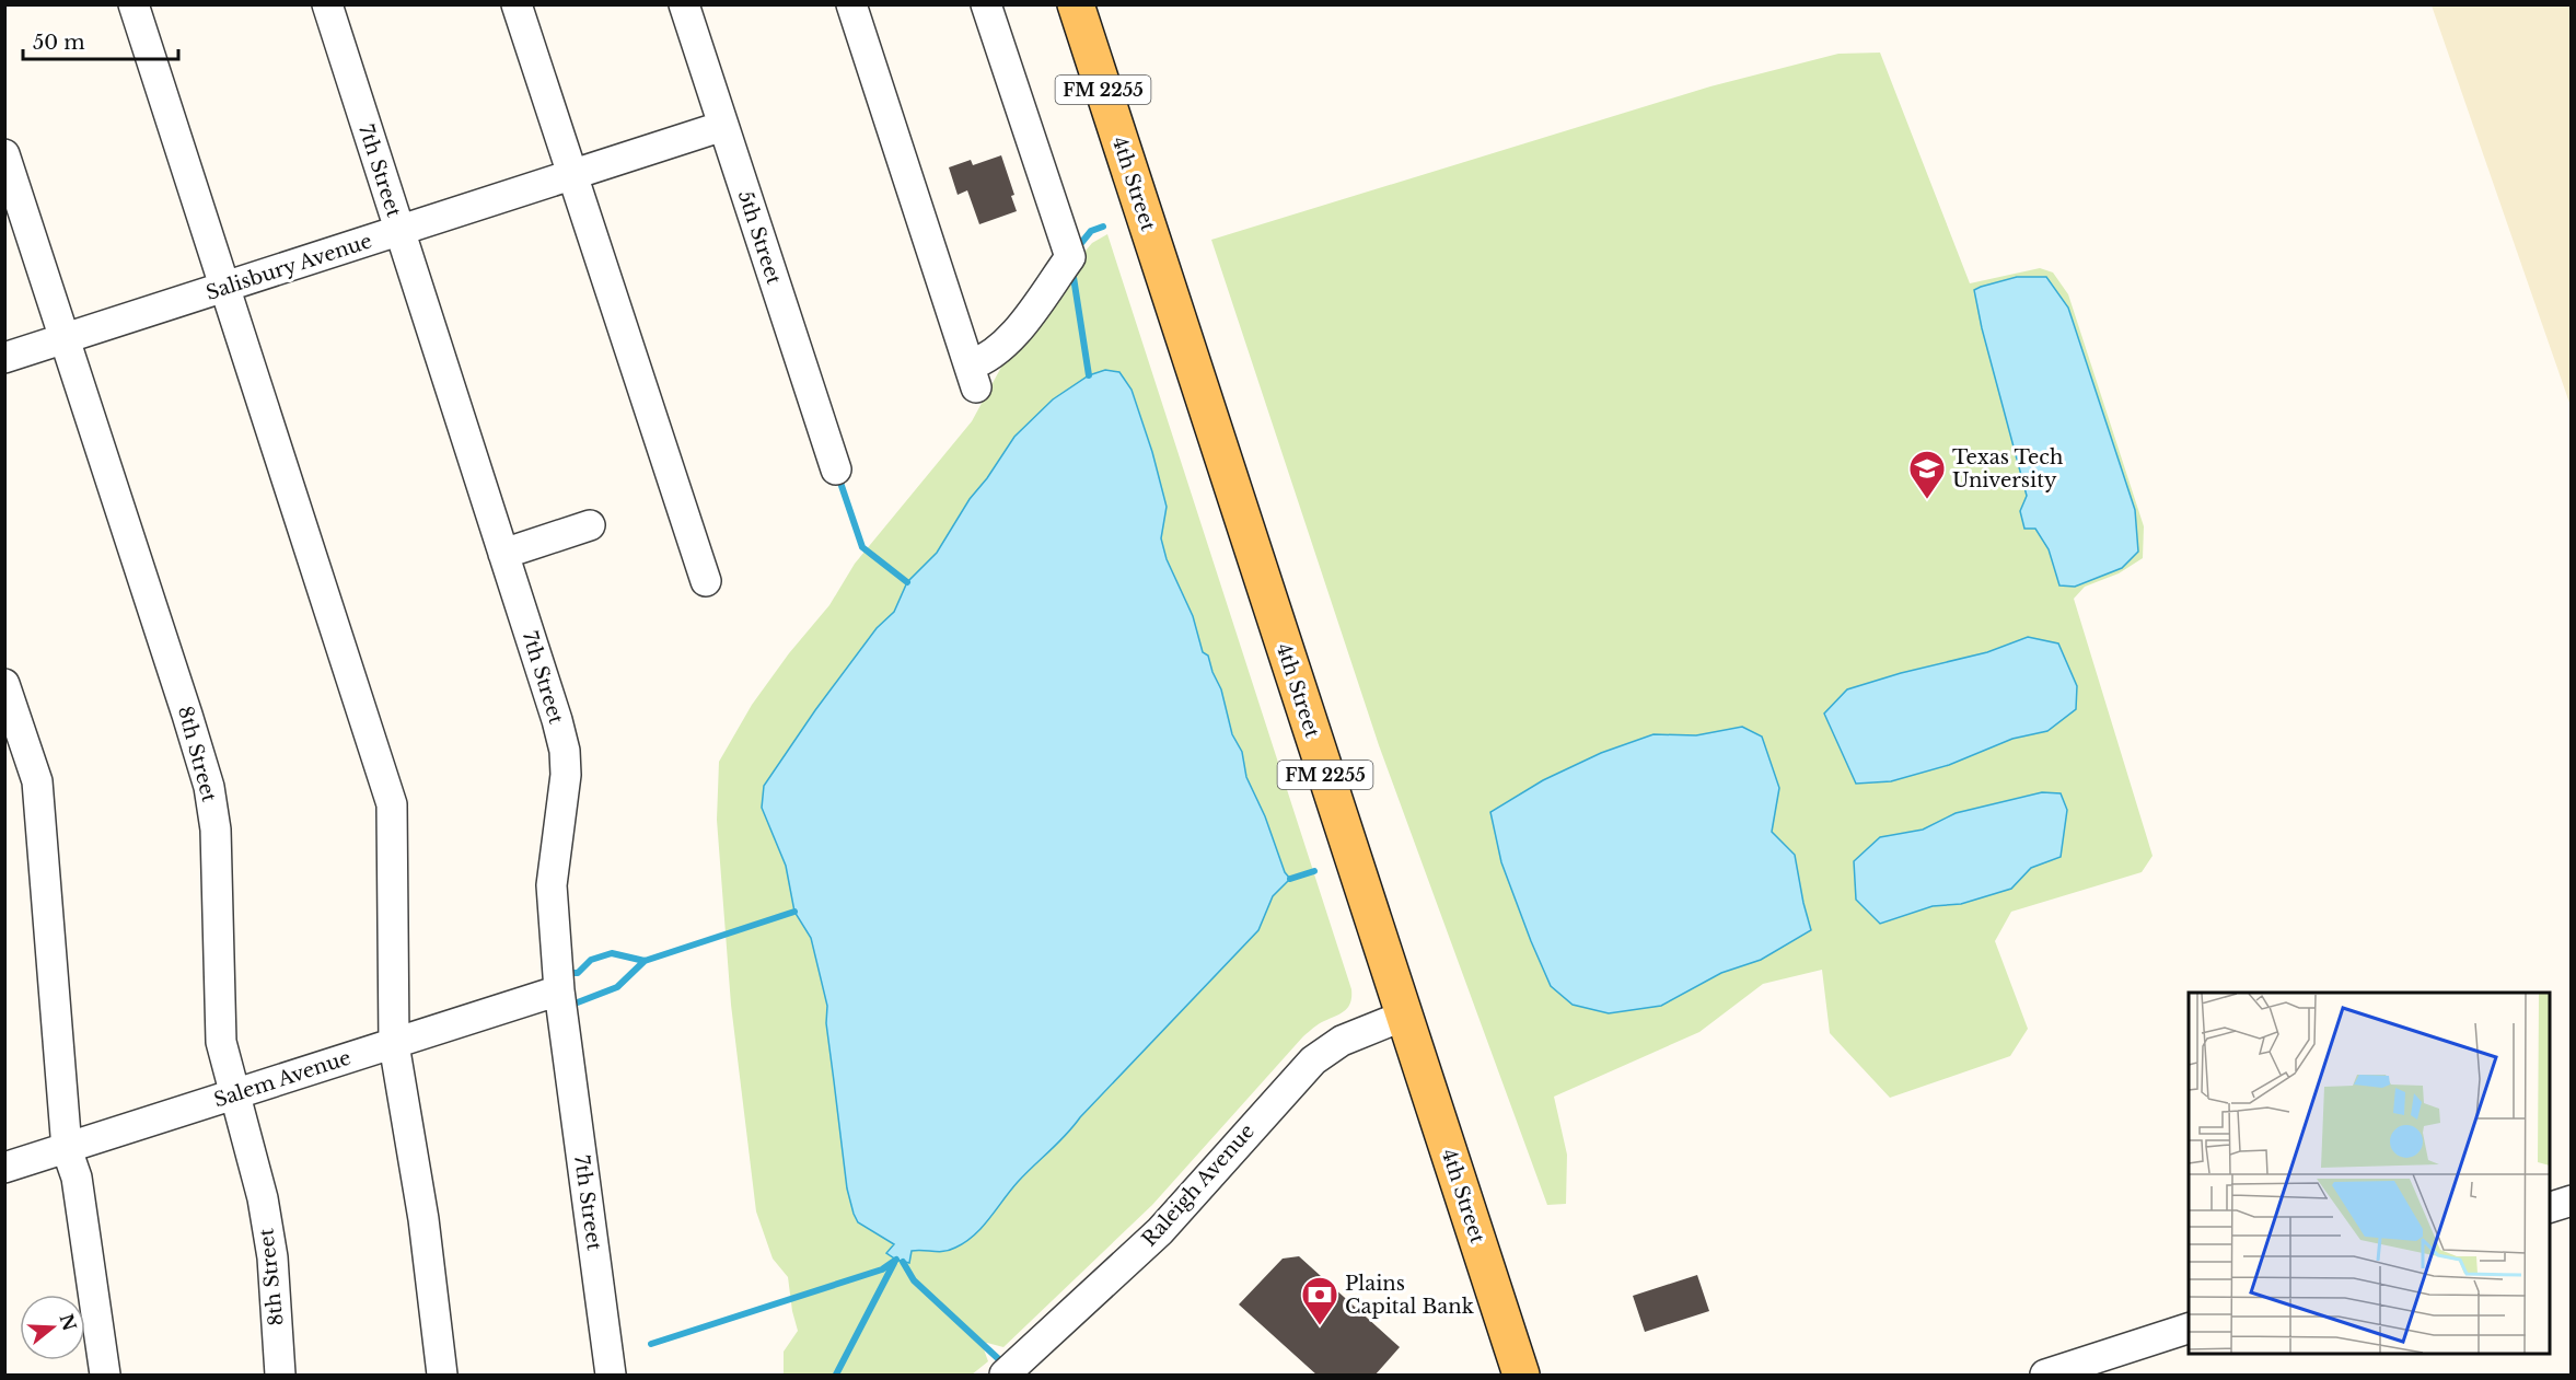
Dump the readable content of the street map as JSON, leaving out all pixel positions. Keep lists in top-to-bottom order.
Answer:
{
  "streets": {
    "main road": ["FM 2255", "4th Street"],
    "street": [
      "7th Street",
      "5th Street",
      "Salisbury Avenue",
      "8th Street",
      "Salem Avenue",
      "Raleigh Avenue"
    ]
  },
  "crossings": [
    ["7th Street", "Salisbury Avenue"],
    ["7th Street", "Salem Avenue"],
    ["4th Street", "Raleigh Avenue"],
    ["5th Street", "Salisbury Avenue"],
    ["Salisbury Avenue", "8th Street"],
    ["8th Street", "Salem Avenue"]
  ],
  "places": {
    "school or university": ["Texas Tech University"],
    "bank": ["Plains Capital Bank"]
  },
  "scale_bar": "50 m",
  "north": "right"
}
